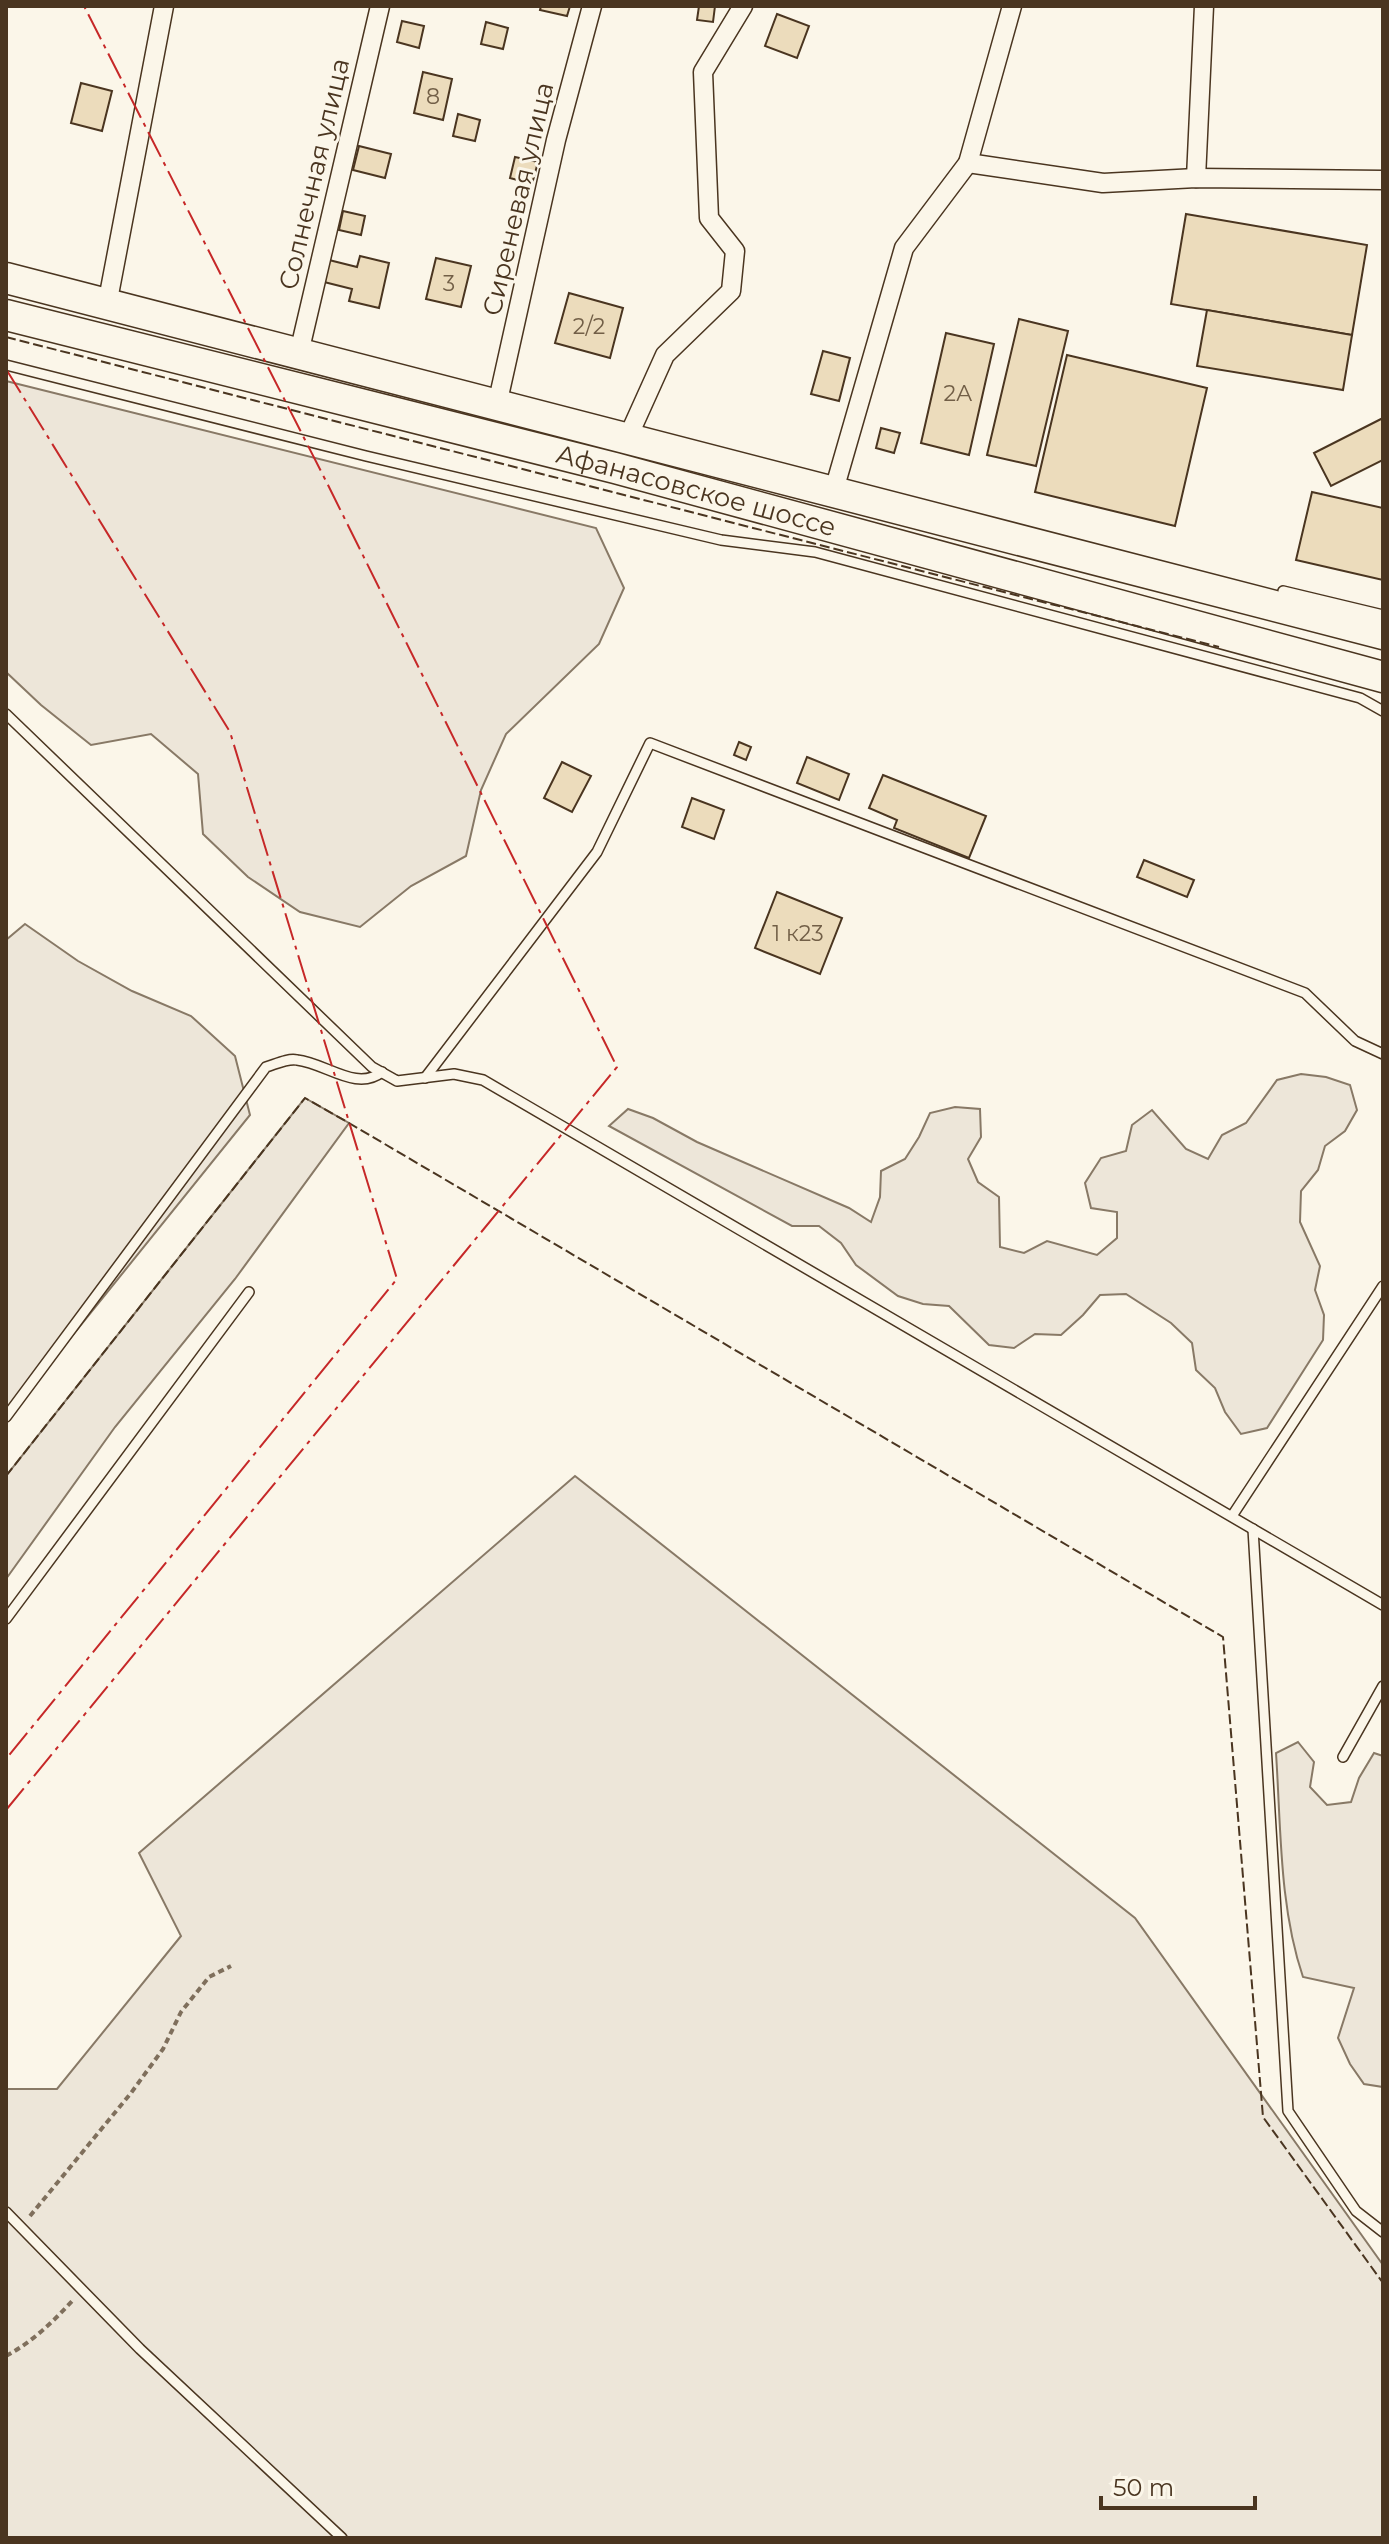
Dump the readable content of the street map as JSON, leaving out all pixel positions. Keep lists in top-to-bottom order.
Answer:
{
  "streets": {
    "main road": ["Афанасовское шоссе"],
    "street": ["Солнечная улица", "Сиреневая улица"]
  },
  "crossings": [
    ["Солнечная улица", "Афанасовское шоссе"],
    ["Сиреневая улица", "Афанасовское шоссе"]
  ],
  "house_numbers": [
    "8",
    "3",
    "2/2",
    "2А",
    "1 к23"
  ],
  "scale_bar": "50 m"
}
